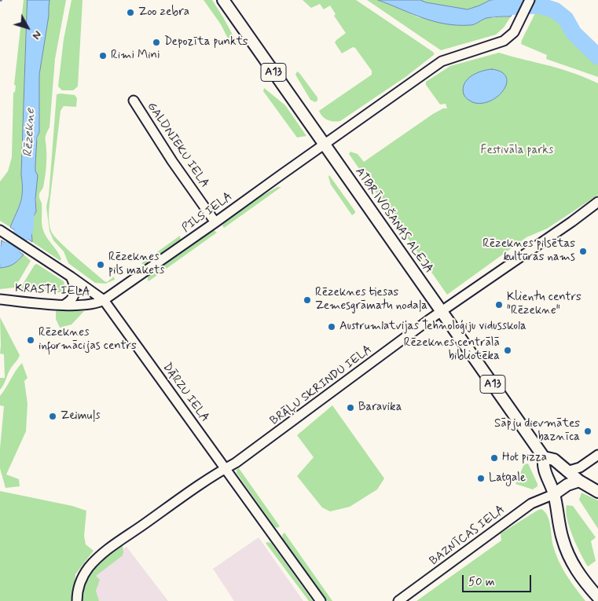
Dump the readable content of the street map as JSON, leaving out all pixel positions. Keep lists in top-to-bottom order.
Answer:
{
  "streets": {
    "main road": ["A13", "ATBRĪVOŠANAS ALEJA"],
    "street": [
      "GALDNIEKU IELA",
      "PILS IELA",
      "KRASTA IELA",
      "BRĀĻU SKRINDU IELA",
      "DĀRZU IELA",
      "BAZNĪCAS IELA"
    ]
  },
  "crossings": [
    ["GALDNIEKU IELA", "PILS IELA"],
    ["PILS IELA", "ATBRĪVOŠANAS ALEJA"],
    ["PILS IELA", "KRASTA IELA"],
    ["PILS IELA", "DĀRZU IELA"],
    ["ATBRĪVOŠANAS ALEJA", "BRĀĻU SKRINDU IELA"],
    ["ATBRĪVOŠANAS ALEJA", "BAZNĪCAS IELA"],
    ["KRASTA IELA", "DĀRZU IELA"],
    ["BRĀĻU SKRINDU IELA", "DĀRZU IELA"]
  ],
  "water": ["Rēzekne"],
  "parks": ["Festivāla parks"],
  "places": [
    "Zoo zebra",
    "Depozīta punkts",
    "Rimi Mini",
    "Rēzeknes pilsētas kultūras nams",
    "Rēzeknes pils makets",
    "Rēzeknes tiesas Zemesgrāmatu nodaļa",
    "Klientu centrs \"Rēzekne\"",
    "Austrumlatvijas Tehnoloģiju vidusskola",
    "Rēzeknes informācijas centrs",
    "Rēzeknes centrālā bibliotēka",
    "Baravika",
    "Zeimuļs",
    "Sāpju dievmātes baznīca",
    "Hot pizza",
    "Latgale"
  ],
  "scale_bar": "50 m",
  "north": "bottom right"
}
